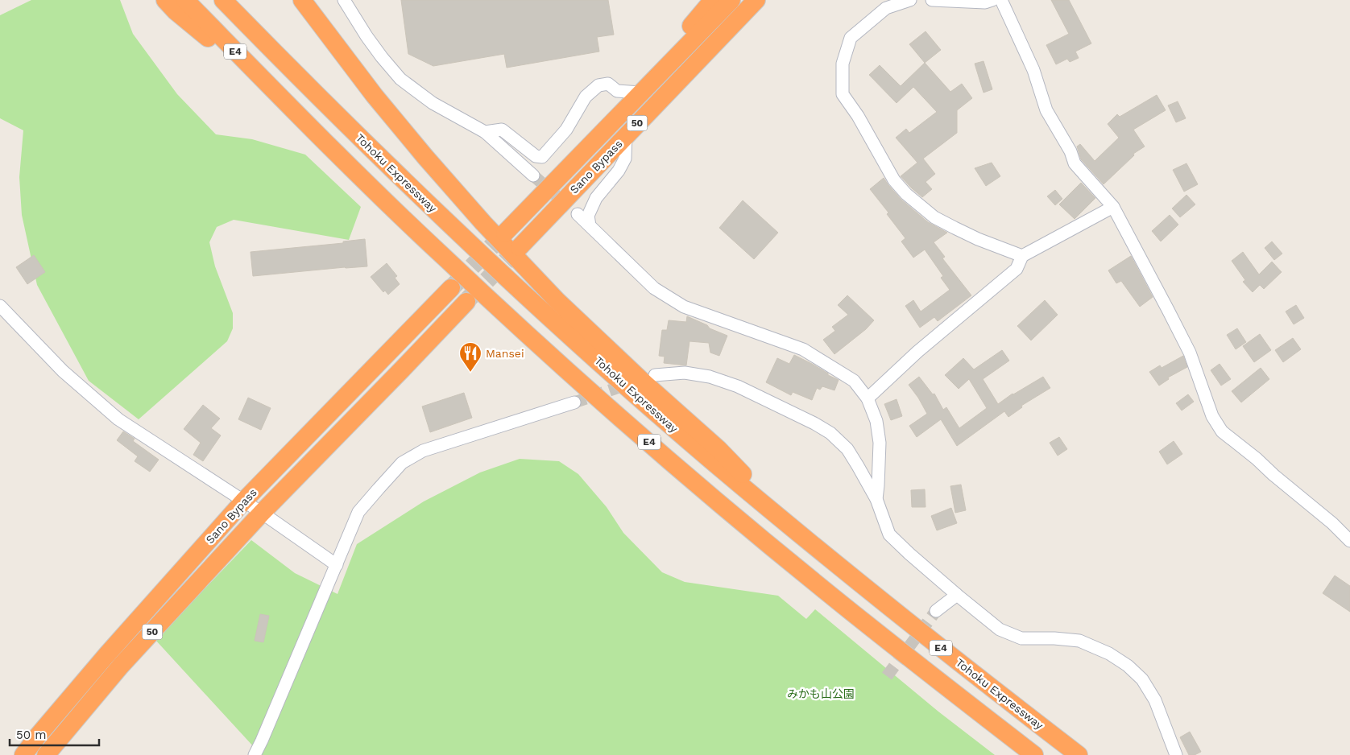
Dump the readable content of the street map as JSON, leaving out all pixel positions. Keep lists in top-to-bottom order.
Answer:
{
  "streets": {
    "highway": [
      "E4",
      "50",
      "Sano Bypass",
      "Tohoku Expressway"
    ]
  },
  "parks": ["みかも山公園"],
  "places": {
    "restaurant": ["Mansei"]
  },
  "scale_bar": "50 m"
}
